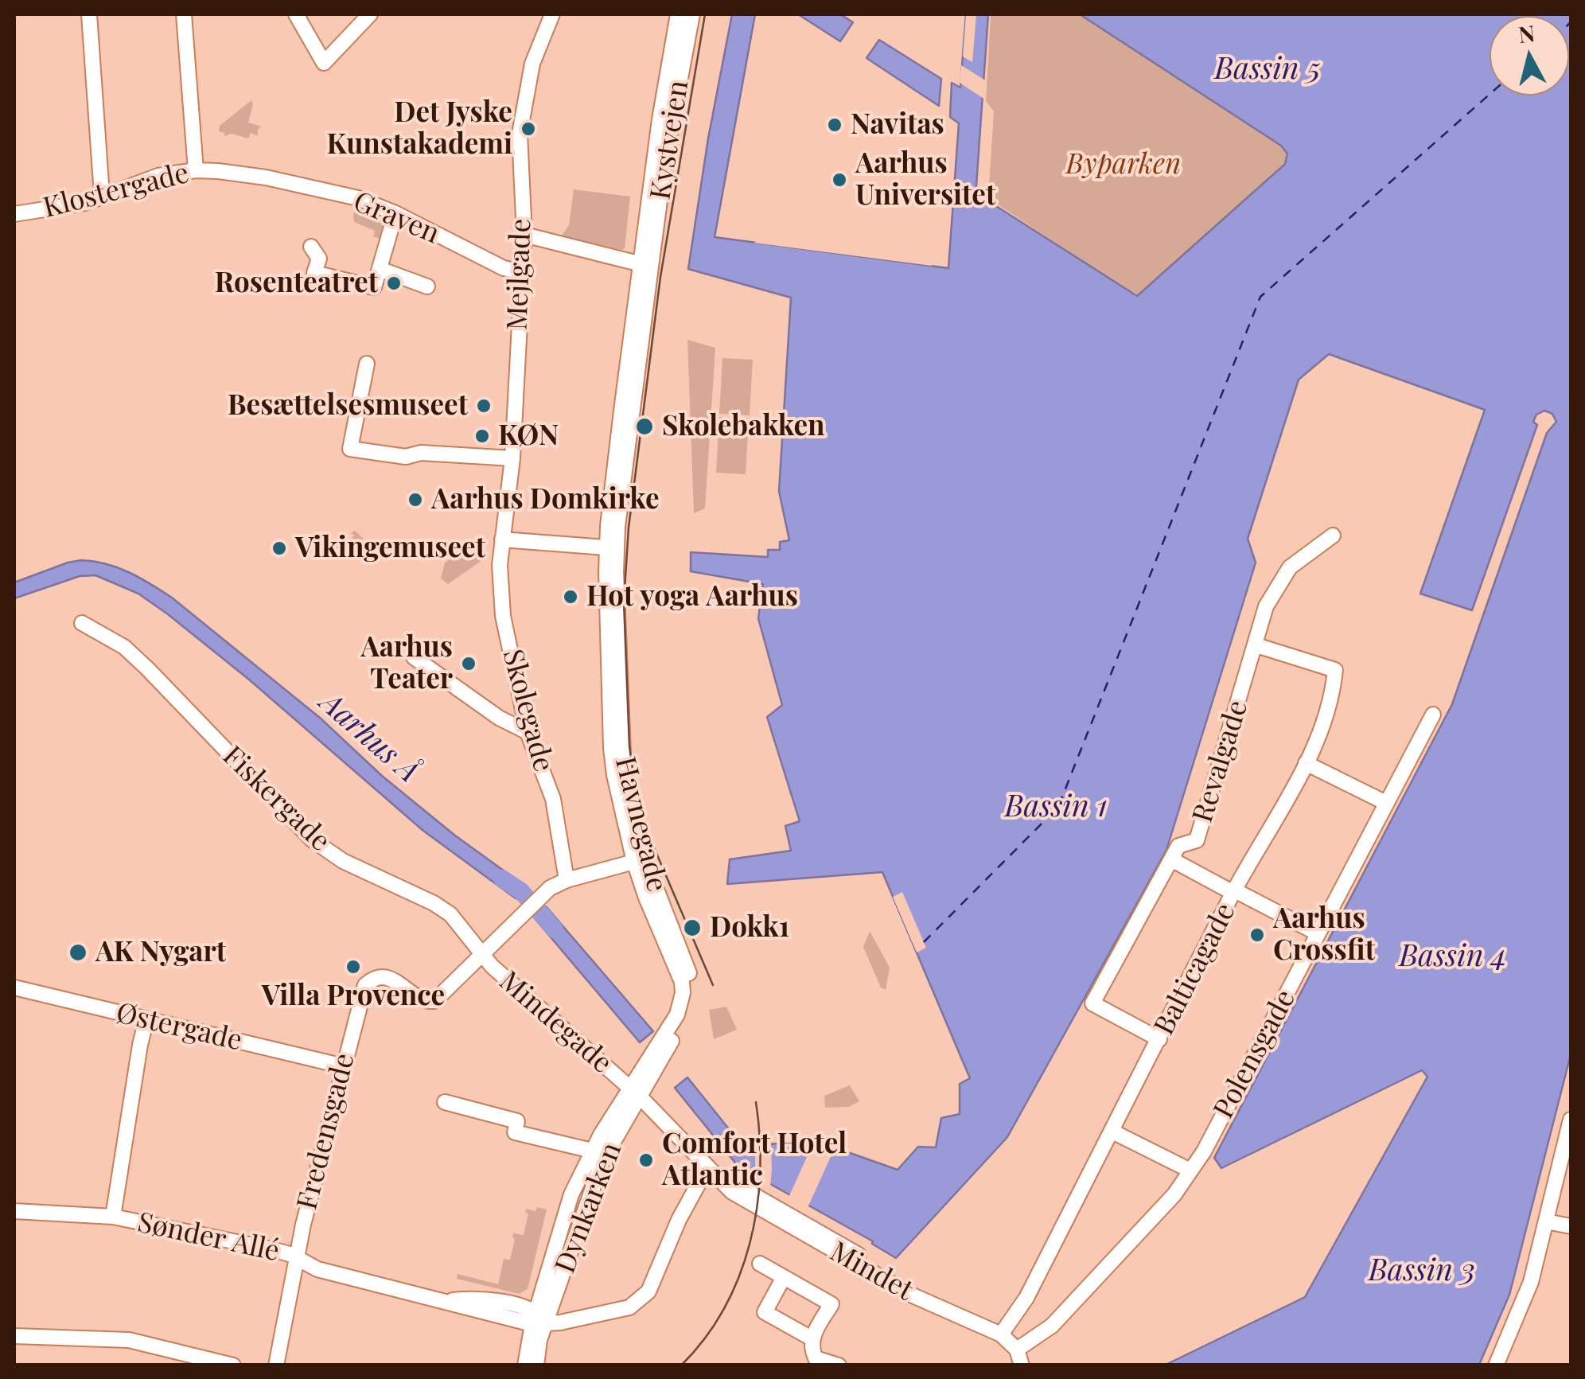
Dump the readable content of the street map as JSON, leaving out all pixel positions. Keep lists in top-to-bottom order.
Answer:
{
  "streets": {
    "street": [
      "Kystvejen",
      "Klostergade",
      "Graven",
      "Mejlgade",
      "Skolegade",
      "Revalgade",
      "Fiskergade",
      "Havnegade",
      "Balticagade",
      "Mindegade",
      "Østergade",
      "Polensgade",
      "Fredensgade",
      "Dynkarken",
      "Sønder Allé",
      "Mindet"
    ]
  },
  "crossings": [
    ["Klostergade", "Graven"],
    ["Graven", "Mejlgade"],
    ["Mejlgade", "Skolegade"],
    ["Revalgade", "Balticagade"],
    ["Fiskergade", "Mindegade"],
    ["Fiskergade", "Fredensgade"],
    ["Havnegade", "Mindegade"],
    ["Havnegade", "Dynkarken"],
    ["Balticagade", "Mindet"],
    ["Mindegade", "Fredensgade"],
    ["Mindegade", "Dynkarken"],
    ["Mindegade", "Mindet"],
    ["Østergade", "Fredensgade"],
    ["Polensgade", "Mindet"],
    ["Fredensgade", "Sønder Allé"],
    ["Dynkarken", "Sønder Allé"]
  ],
  "water": [
    "Bassin 5",
    "Aarhus Å",
    "Bassin 1",
    "Bassin 4",
    "Bassin 3"
  ],
  "parks": ["Byparken"],
  "places": [
    "Navitas",
    "Det Jyske Kunstakademi",
    "Aarhus Universitet",
    "Rosenteatret",
    "Besættelsesmuseet",
    "Skolebakken",
    "KØN",
    "Aarhus Domkirke",
    "Vikingemuseet",
    "Hot yoga Aarhus",
    "Aarhus Teater",
    "Dokk1",
    "Aarhus Crossfit",
    "AK Nygart",
    "Villa Provence",
    "Comfort Hotel Atlantic"
  ],
  "north": "top"
}
